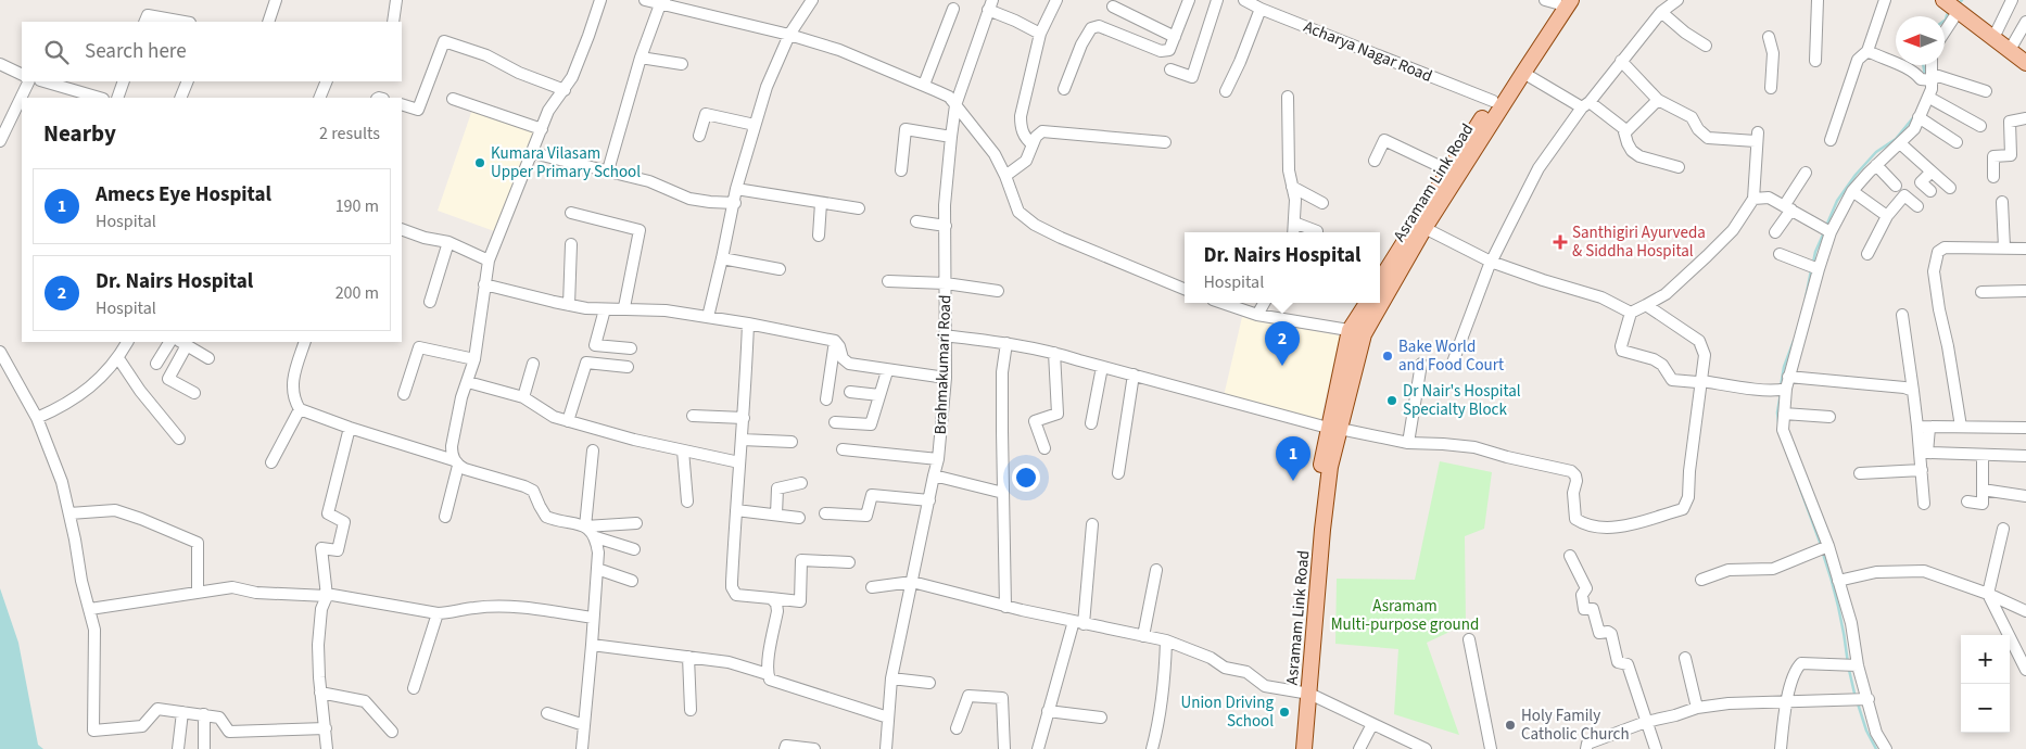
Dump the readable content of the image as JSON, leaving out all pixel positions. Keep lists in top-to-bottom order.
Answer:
{
  "streets": {
    "main road": ["Asramam Link Road"],
    "street": ["Acharya Nagar Road", "Brahmakumari Road"]
  },
  "crossings": [
    ["Acharya Nagar Road", "Asramam Link Road"]
  ],
  "parks": ["Asramam Multi-purpose ground"],
  "places": {
    "other": [
      "Kumara Vilasam Upper Primary School",
      "Bake World and Food Court",
      "Dr Nair's Hospital Specialty Block",
      "Union Driving School",
      "Holy Family Catholic Church"
    ],
    "health": ["Santhigiri Ayurveda & Siddha Hospital"]
  },
  "north": "left",
  "page": {
    "search": "Search here",
    "heading": ["Nearby", "2 results"],
    "list": [
      {
        "mark": "1",
        "name": "Amecs Eye Hospital",
        "note": "Hospital",
        "value": "190 m"
      },
      {
        "mark": "2",
        "name": "Dr. Nairs Hospital",
        "note": "Hospital",
        "value": "200 m"
      }
    ],
    "popup": ["Dr. Nairs Hospital", "Hospital"],
    "pins": ["2", "1"],
    "map_buttons": ["+", "−"]
  }
}
